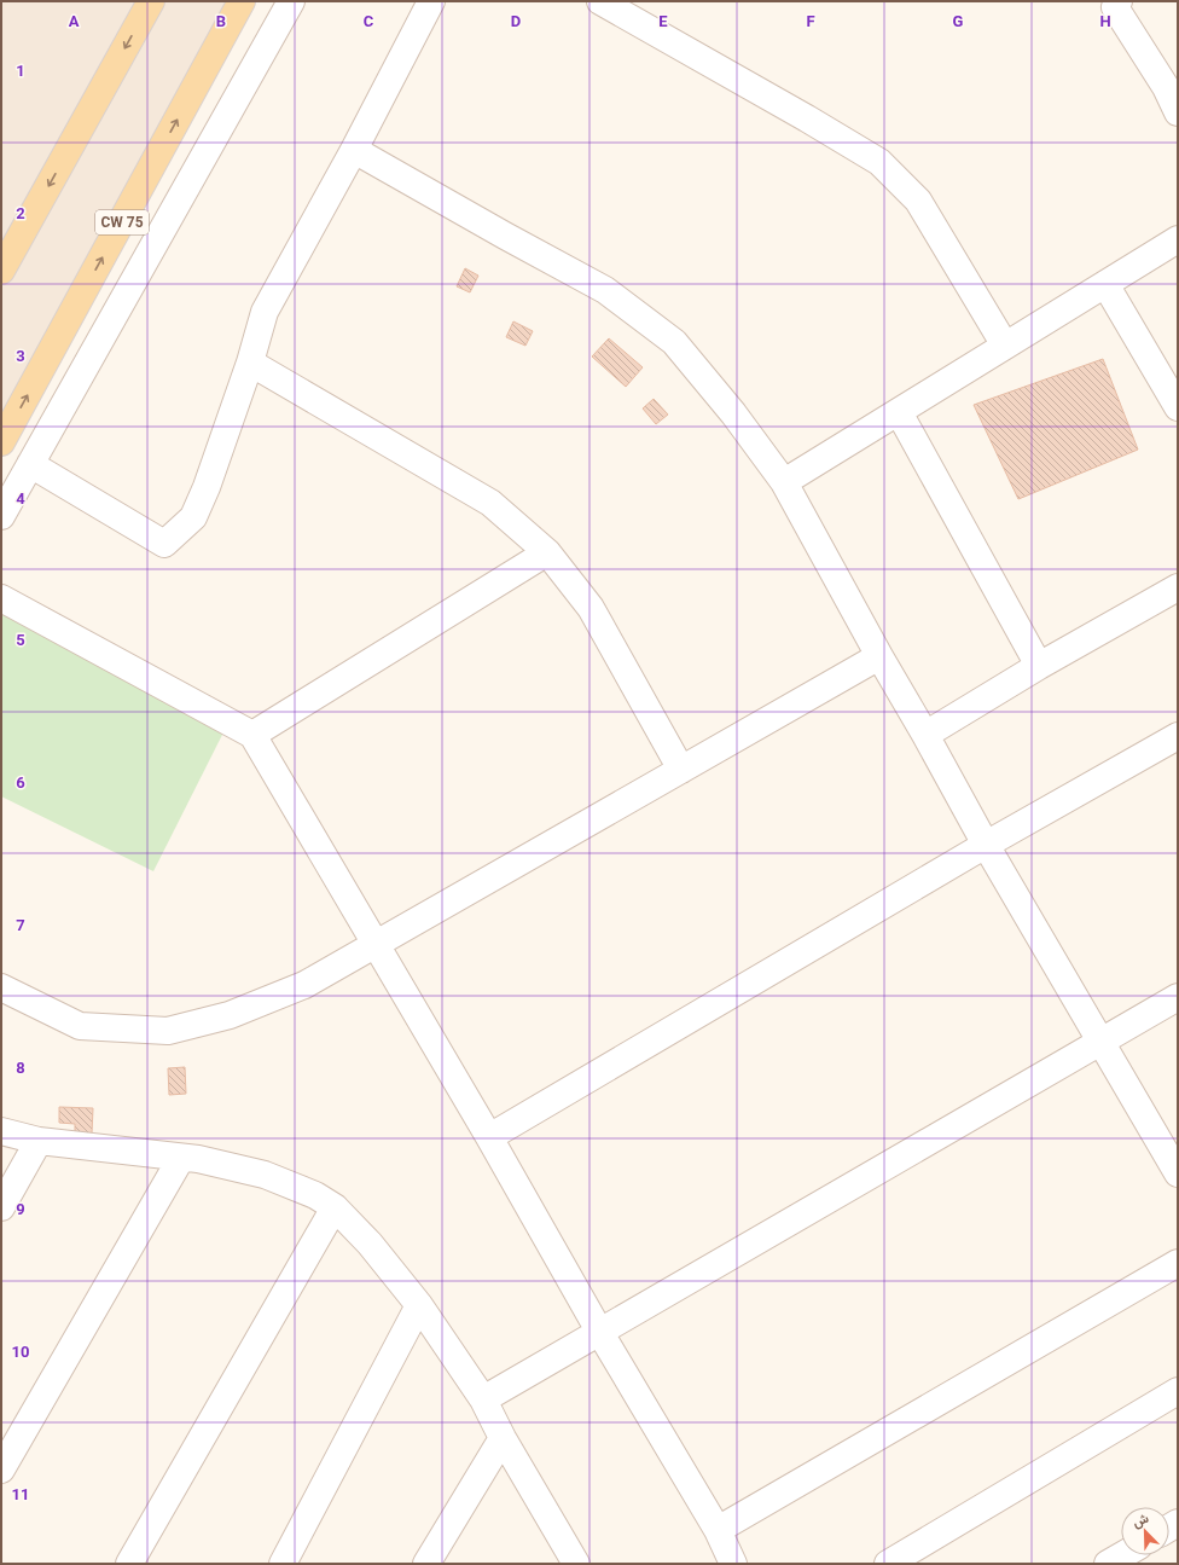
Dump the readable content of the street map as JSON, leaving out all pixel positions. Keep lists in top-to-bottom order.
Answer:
{
  "streets": {
    "main road": ["CW 75"]
  },
  "north": "top left",
  "grid": {
    "columns": [
      "A",
      "B",
      "C",
      "D",
      "E",
      "F",
      "G",
      "H"
    ],
    "rows": [
      "1",
      "2",
      "3",
      "4",
      "5",
      "6",
      "7",
      "8",
      "9",
      "10",
      "11"
    ]
  }
}
